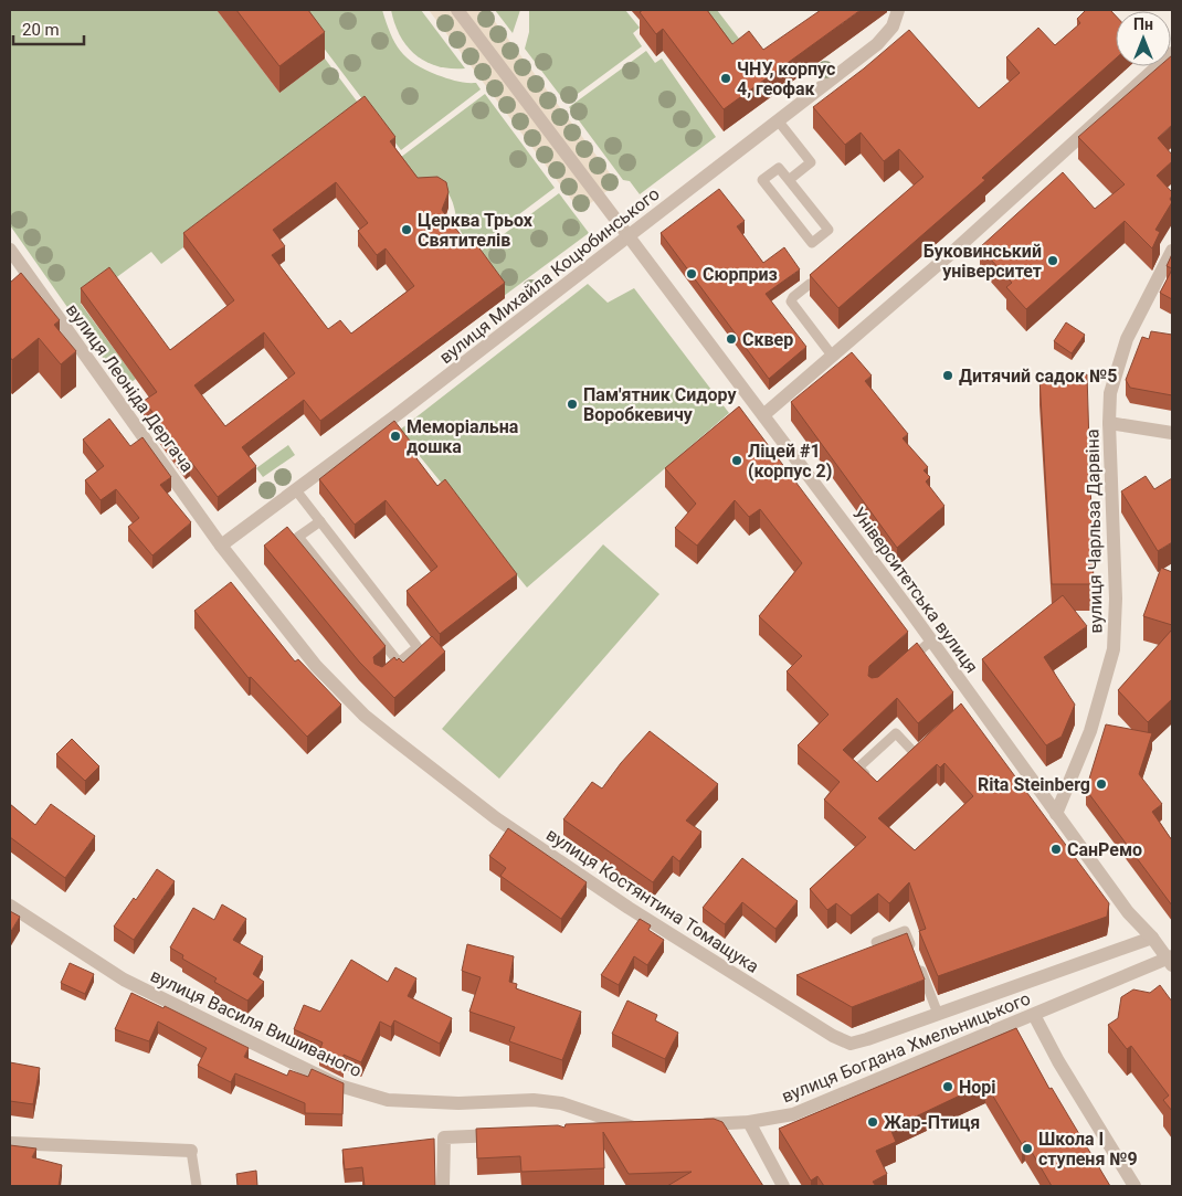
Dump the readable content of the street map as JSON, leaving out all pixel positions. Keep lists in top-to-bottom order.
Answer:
{
  "streets": {
    "street": [
      "вулиця Михайла Коцюбинського",
      "вулиця Леоніда Дергача",
      "вулиця Чарльза Дарвіна",
      "Університетська вулиця",
      "вулиця Костянтина Томащука",
      "вулиця Василя Вишиваного",
      "вулиця Богдана Хмельницького"
    ]
  },
  "crossings": [
    ["вулиця Михайла Коцюбинського", "вулиця Леоніда Дергача"],
    ["вулиця Михайла Коцюбинського", "Університетська вулиця"],
    ["вулиця Михайла Коцюбинського", "вулиця Костянтина Томащука"],
    ["вулиця Леоніда Дергача", "вулиця Костянтина Томащука"],
    ["вулиця Чарльза Дарвіна", "Університетська вулиця"],
    ["Університетська вулиця", "вулиця Костянтина Томащука"],
    ["Університетська вулиця", "вулиця Богдана Хмельницького"]
  ],
  "places": [
    "ЧНУ, корпус 4, геофак",
    "Церква Трьох Святителів",
    "Буковинський університет",
    "Сюрприз",
    "Сквер",
    "Дитячий садок №5",
    "Пам'ятник Сидору Воробкевичу",
    "Меморіальна дошка",
    "Ліцей #1 (корпус 2)",
    "Rita Steinberg",
    "СанРемо",
    "Норі",
    "Жар-Птиця",
    "Школа I ступеня №9"
  ],
  "scale_bar": "20 m",
  "north": "top"
}
